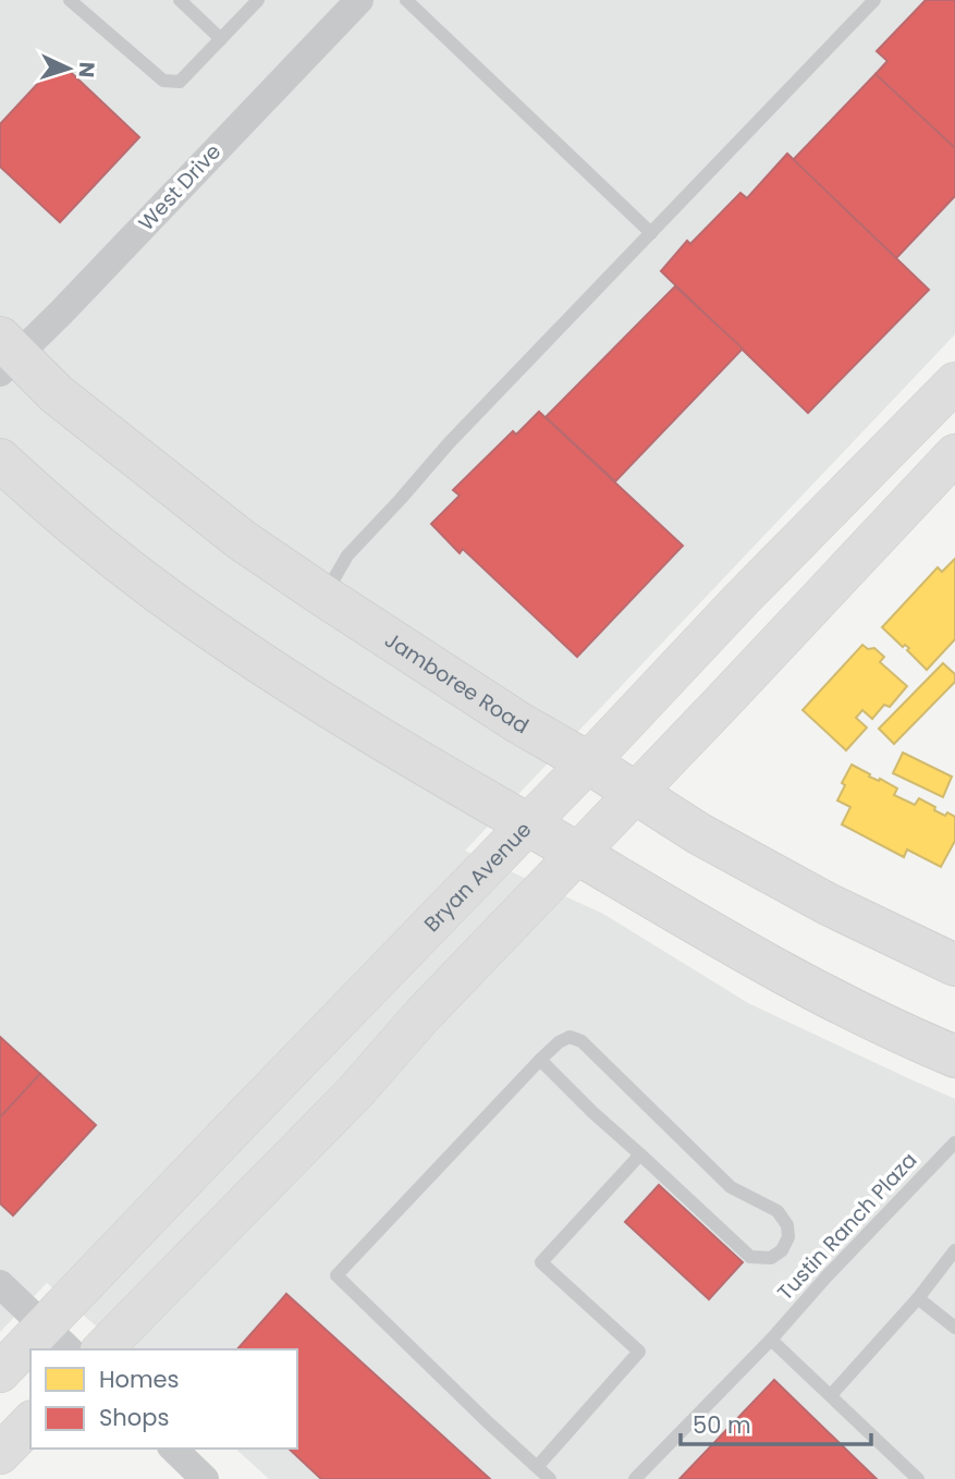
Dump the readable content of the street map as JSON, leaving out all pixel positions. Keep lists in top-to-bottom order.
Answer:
{
  "streets": {
    "main road": ["Jamboree Road", "Bryan Avenue"],
    "street": ["West Drive"],
    "lane": ["Tustin Ranch Plaza"]
  },
  "crossings": [
    ["West Drive", "Jamboree Road"],
    ["Jamboree Road", "Bryan Avenue"]
  ],
  "legend": ["Homes", "Shops"],
  "scale_bar": "50 m",
  "north": "right"
}
